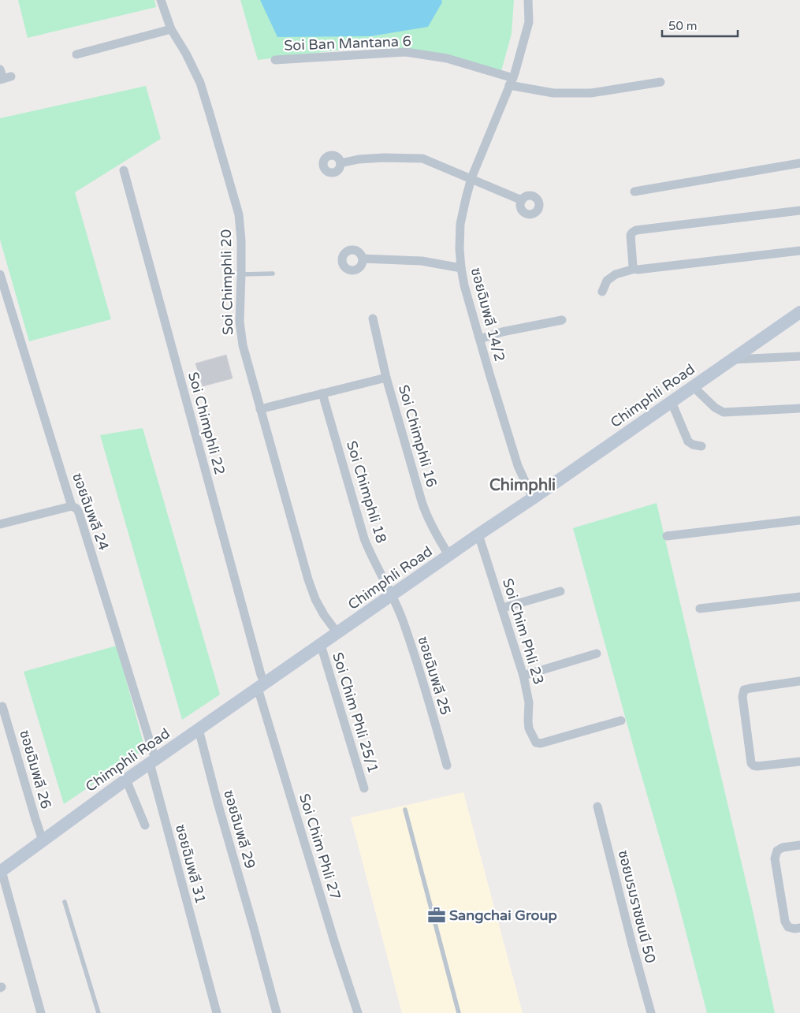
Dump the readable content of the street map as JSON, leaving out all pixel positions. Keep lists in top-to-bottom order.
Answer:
{
  "streets": {
    "street": [
      "Soi Ban Mantana 6",
      "Soi Chimphli 20",
      "ซอยฉิมพลี 14/2",
      "Chimphli Road",
      "Soi Chimphli 22",
      "Soi Chimphli 16",
      "Soi Chimphli 18",
      "ซอยฉิมพลี 24",
      "Soi Chim Phli 23",
      "ซอยฉิมพลี 25",
      "Soi Chim Phli 25/1",
      "ซอยฉิมพลี 26",
      "ซอยฉิมพลี 29",
      "Soi Chim Phli 27",
      "ซอยฉิมพลี 31",
      "ซอยบรมราชชนนี 50"
    ]
  },
  "crossings": [
    ["Soi Ban Mantana 6", "ซอยฉิมพลี 14/2"],
    ["Soi Chimphli 20", "Chimphli Road"],
    ["ซอยฉิมพลี 14/2", "Chimphli Road"],
    ["Chimphli Road", "Soi Chimphli 22"],
    ["Chimphli Road", "Soi Chimphli 16"],
    ["Chimphli Road", "Soi Chimphli 18"],
    ["Chimphli Road", "ซอยฉิมพลี 24"],
    ["Chimphli Road", "Soi Chim Phli 23"],
    ["Chimphli Road", "ซอยฉิมพลี 25"],
    ["Chimphli Road", "Soi Chim Phli 25/1"],
    ["Chimphli Road", "ซอยฉิมพลี 26"],
    ["Chimphli Road", "ซอยฉิมพลี 29"],
    ["Chimphli Road", "Soi Chim Phli 27"],
    ["Chimphli Road", "ซอยฉิมพลี 31"],
    ["Soi Chimphli 22", "Soi Chim Phli 27"],
    ["Soi Chimphli 18", "ซอยฉิมพลี 25"],
    ["ซอยฉิมพลี 24", "ซอยฉิมพลี 31"]
  ],
  "districts": ["Chimphli"],
  "places": {
    "office": ["Sangchai Group"]
  },
  "scale_bar": "50 m"
}
